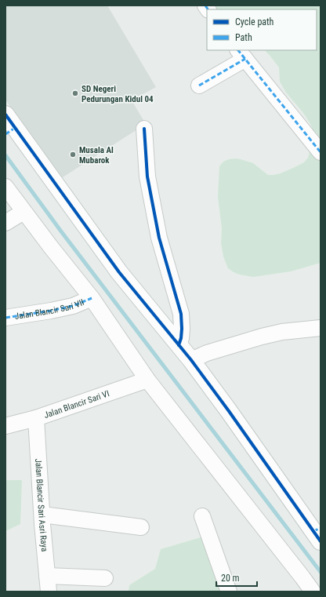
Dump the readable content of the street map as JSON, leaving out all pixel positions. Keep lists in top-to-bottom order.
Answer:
{
  "streets": {
    "street": ["Jalan Blancir Sari VII", "Jalan Blancir Sari VI", "Jalan Blancir Sari Asri Raya"]
  },
  "crossings": [
    ["Jalan Blancir Sari VI", "Jalan Blancir Sari Asri Raya"]
  ],
  "places": ["SD Negeri Pedurungan Kidul 04", "Musala Al Mubarok"],
  "legend": ["Cycle path", "Path"],
  "scale_bar": "20 m"
}
